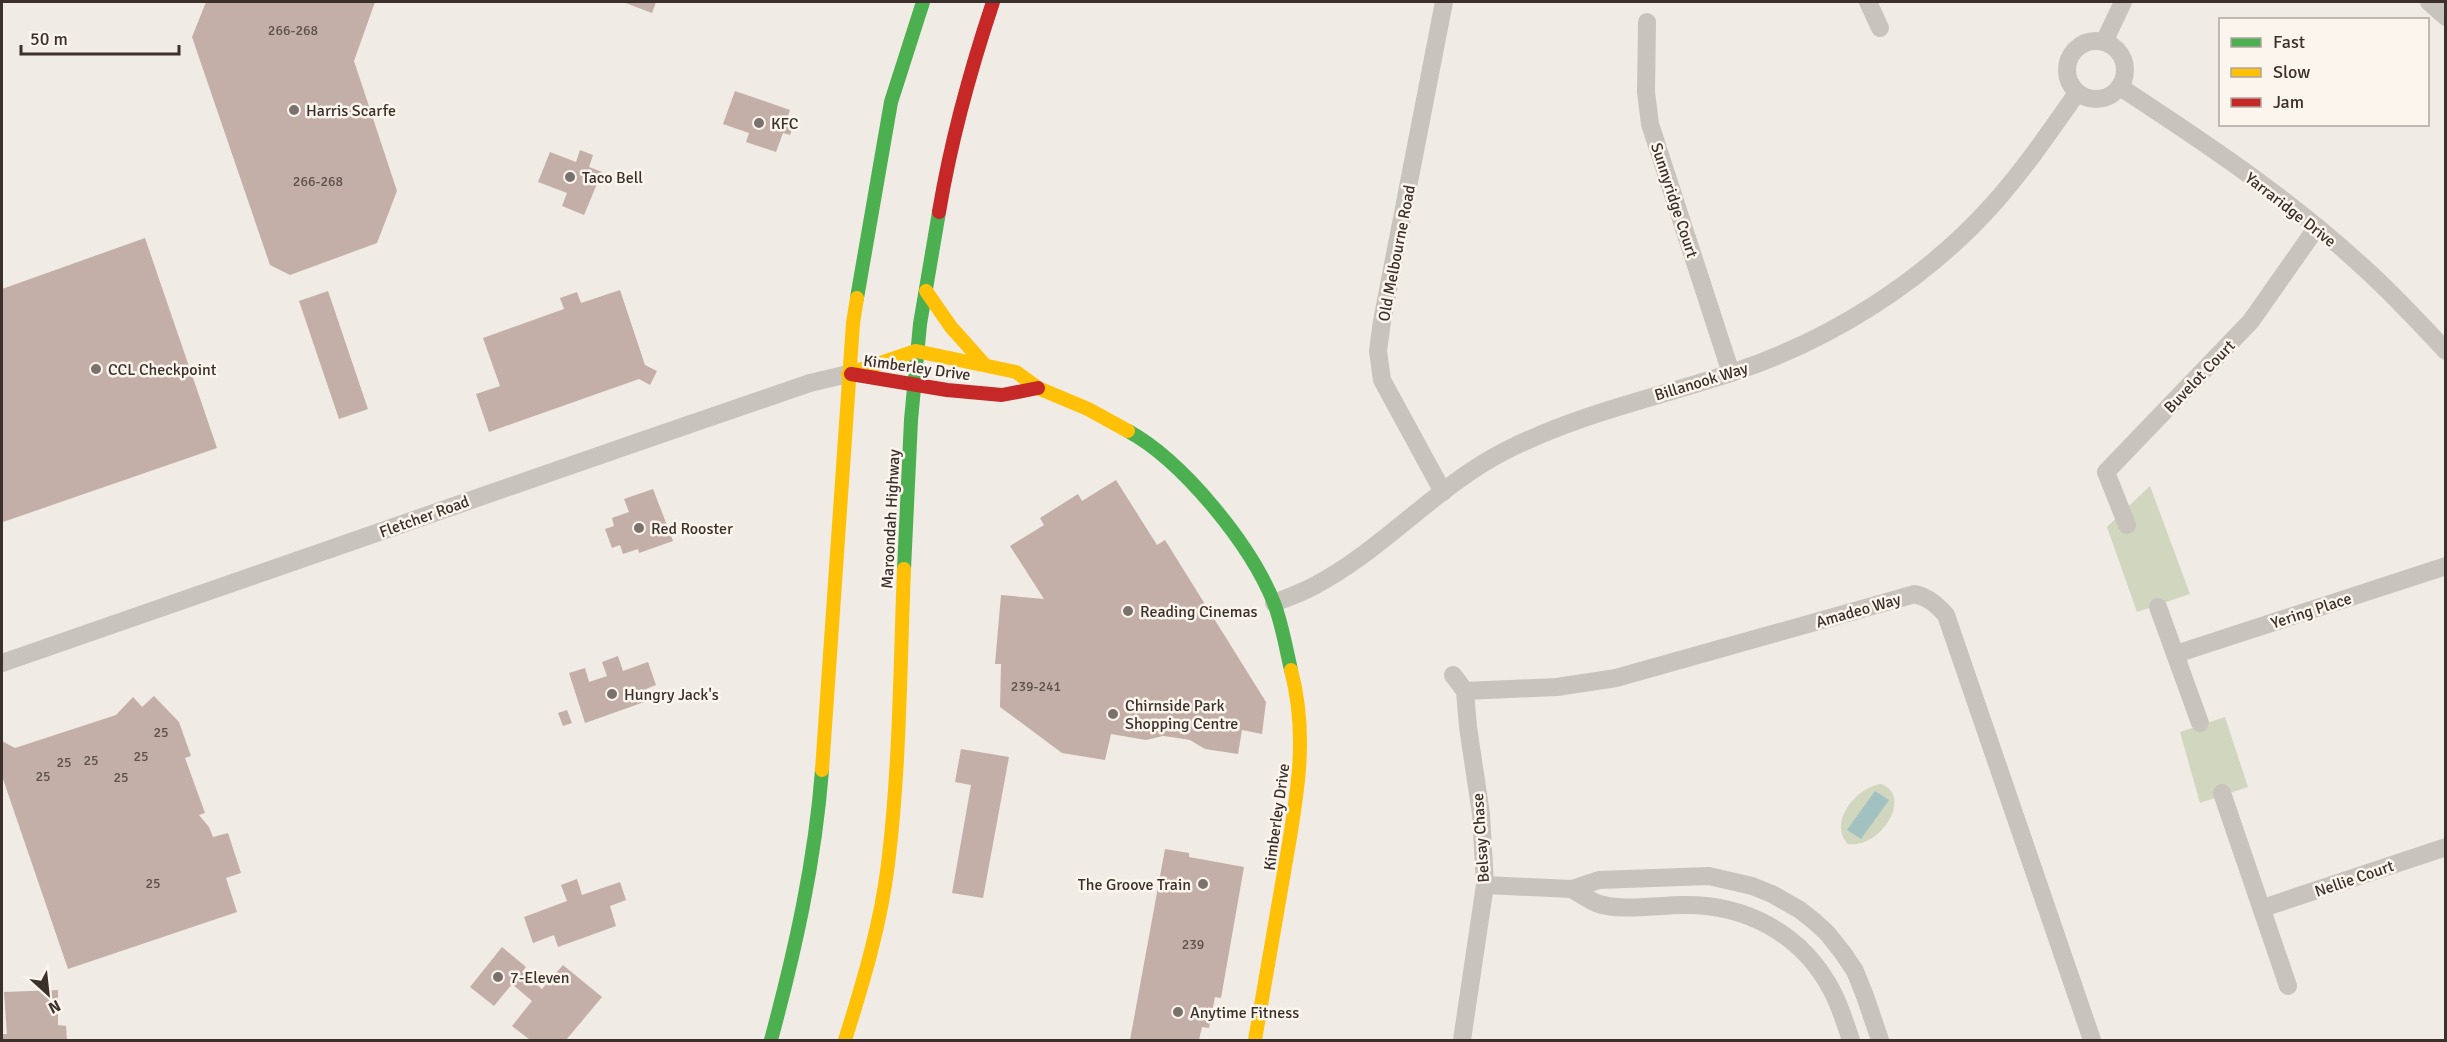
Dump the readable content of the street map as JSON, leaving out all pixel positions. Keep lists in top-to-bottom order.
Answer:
{
  "streets": {
    "main road": ["Kimberley Drive", "Maroondah Highway"],
    "street": [
      "Sunnyridge Court",
      "Yarraridge Drive",
      "Old Melbourne Road",
      "Buvelot Court",
      "Billanook Way",
      "Fletcher Road",
      "Amadeo Way",
      "Yering Place",
      "Belsay Chase",
      "Nellie Court"
    ]
  },
  "crossings": [
    ["Sunnyridge Court", "Billanook Way"],
    ["Yarraridge Drive", "Buvelot Court"],
    ["Yarraridge Drive", "Billanook Way"],
    ["Old Melbourne Road", "Billanook Way"],
    ["Kimberley Drive", "Billanook Way"],
    ["Kimberley Drive", "Fletcher Road"],
    ["Kimberley Drive", "Maroondah Highway"],
    ["Amadeo Way", "Belsay Chase"]
  ],
  "places": [
    "Harris Scarfe",
    "KFC",
    "Taco Bell",
    "CCL Checkpoint",
    "Red Rooster",
    "Reading Cinemas",
    "Hungry Jack's",
    "Chirnside Park Shopping Centre",
    "The Groove Train",
    "7-Eleven",
    "Anytime Fitness"
  ],
  "house_numbers": [
    "266-268",
    "266-268",
    "239-241",
    "25",
    "25",
    "25",
    "25",
    "25",
    "25",
    "25",
    "239"
  ],
  "legend": ["Fast", "Slow", "Jam"],
  "scale_bar": "50 m",
  "north": "bottom right"
}
